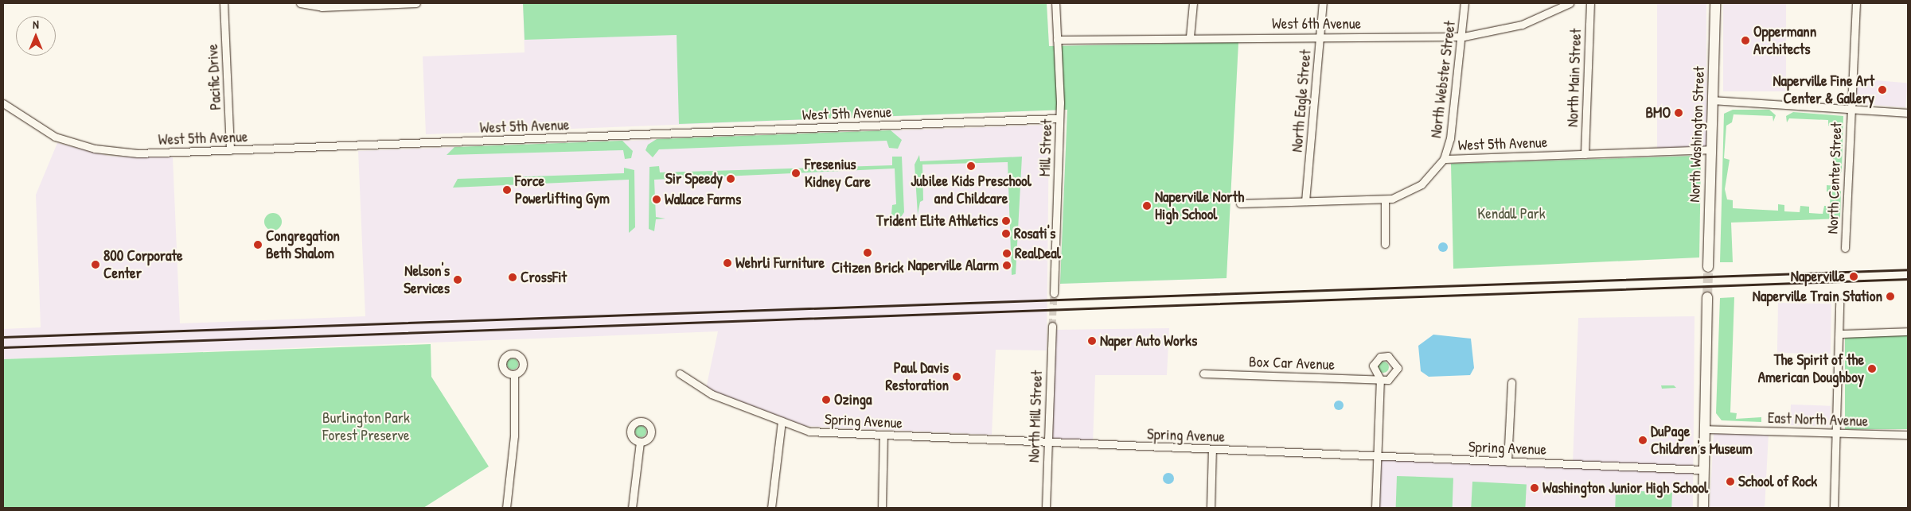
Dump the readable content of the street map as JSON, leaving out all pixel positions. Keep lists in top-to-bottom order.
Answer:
{
  "streets": {
    "main road": ["North Washington Street"],
    "street": [
      "West 6th Avenue",
      "Pacific Drive",
      "North Main Street",
      "North Webster Street",
      "North Eagle Street",
      "West 5th Avenue",
      "Mill Street",
      "North Center Street",
      "Box Car Avenue",
      "North Mill Street",
      "East North Avenue",
      "Spring Avenue"
    ]
  },
  "crossings": [
    ["West 6th Avenue", "North Webster Street"],
    ["West 6th Avenue", "North Eagle Street"],
    ["West 6th Avenue", "Mill Street"],
    ["Pacific Drive", "West 5th Avenue"],
    ["North Main Street", "West 5th Avenue"],
    ["North Webster Street", "West 5th Avenue"],
    ["North Eagle Street", "West 5th Avenue"],
    ["West 5th Avenue", "North Washington Street"],
    ["West 5th Avenue", "Mill Street"],
    ["Box Car Avenue", "Spring Avenue"],
    ["North Mill Street", "Spring Avenue"]
  ],
  "parks": ["Kendall Park", "Burlington Park Forest Preserve"],
  "places": [
    "Oppermann Architects",
    "Naperville Fine Art Center & Gallery",
    "BMO",
    "Jubilee Kids Preschool and Childcare",
    "Fresenius Kidney Care",
    "Sir Speedy",
    "Force Powerlifting Gym",
    "Wallace Farms",
    "Naperville North High School",
    "Trident Elite Athletics",
    "Rosati's",
    "Congregation Beth Shalom",
    "Citizen Brick",
    "RealDeal",
    "Wehrli Furniture",
    "800 Corporate Center",
    "Naperville Alarm",
    "Naperville",
    "CrossFit",
    "Nelson's Services",
    "Naperville Train Station",
    "Naper Auto Works",
    "The Spirit of the American Doughboy",
    "Paul Davis Restoration",
    "Ozinga",
    "DuPage Children's Museum",
    "School of Rock",
    "Washington Junior High School"
  ],
  "north": "top"
}
